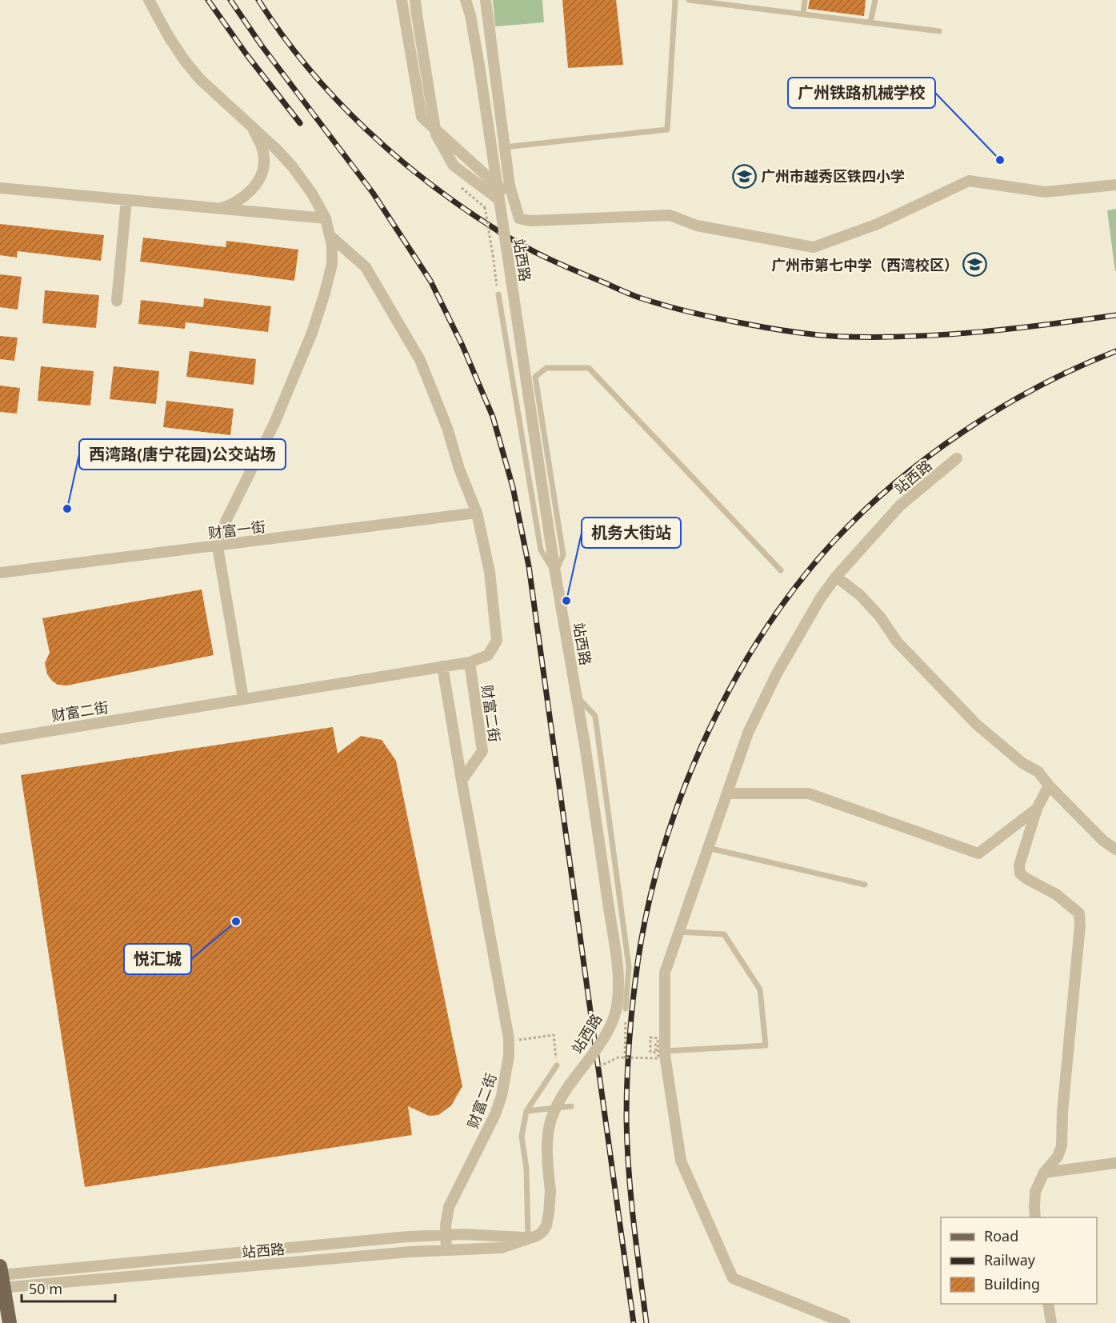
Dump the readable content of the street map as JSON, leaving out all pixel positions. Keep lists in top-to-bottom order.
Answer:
{
  "streets": {
    "street": ["站西路", "财富一街", "财富二街"]
  },
  "crossings": [
    ["站西路", "财富二街"]
  ],
  "places": {
    "other": [
      "广州铁路机械学校",
      "西湾路(唐宁花园)公交站场",
      "机务大街站",
      "悦汇城"
    ],
    "school or university": ["广州市越秀区铁四小学", "广州市第七中学（西湾校区）"]
  },
  "legend": ["Road", "Railway", "Building"],
  "scale_bar": "50 m"
}
